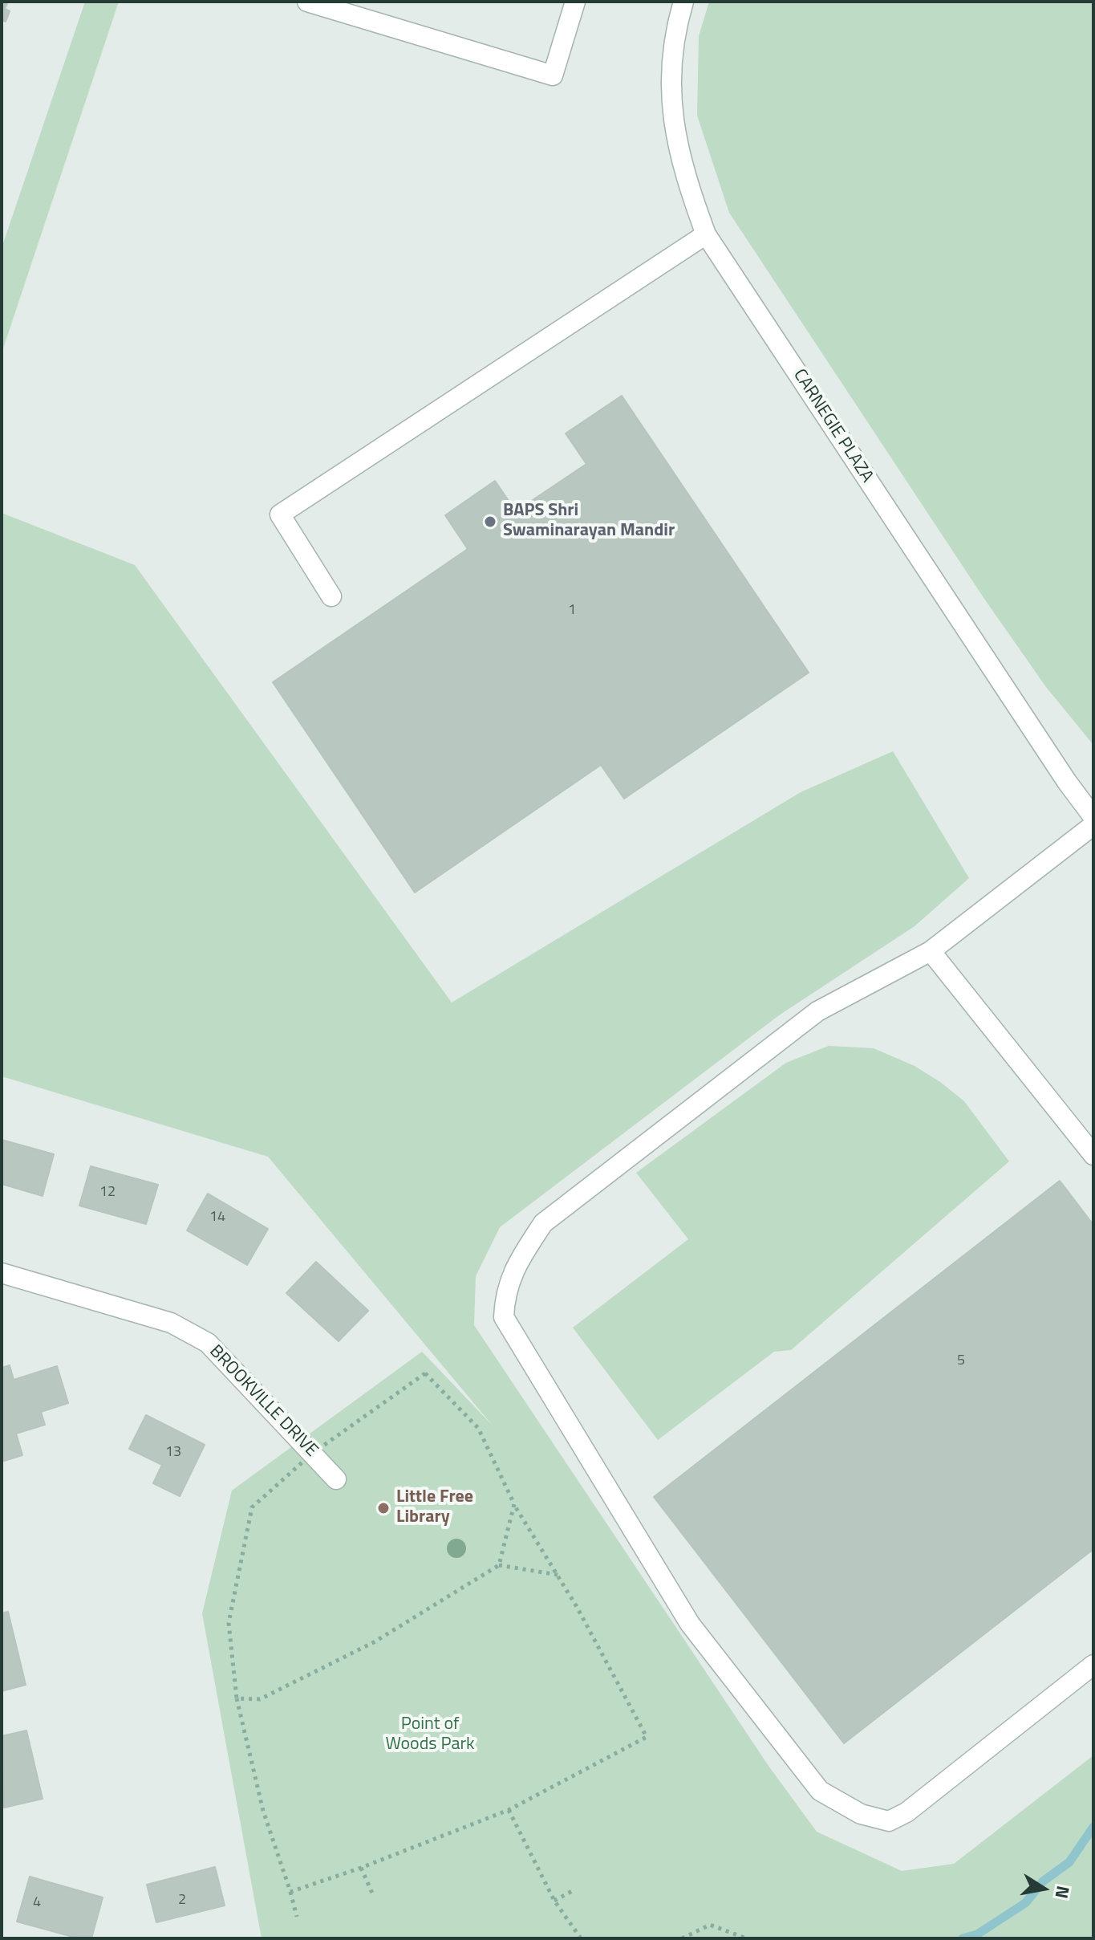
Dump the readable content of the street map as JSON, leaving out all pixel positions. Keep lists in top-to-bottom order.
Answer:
{
  "streets": {
    "street": ["CARNEGIE PLAZA", "BROOKVILLE DRIVE"]
  },
  "parks": ["Point of Woods Park"],
  "places": ["BAPS Shri Swaminarayan Mandir", "Little Free Library"],
  "house_numbers": [
    "1",
    "12",
    "14",
    "5",
    "13",
    "2",
    "4"
  ],
  "north": "right"
}
